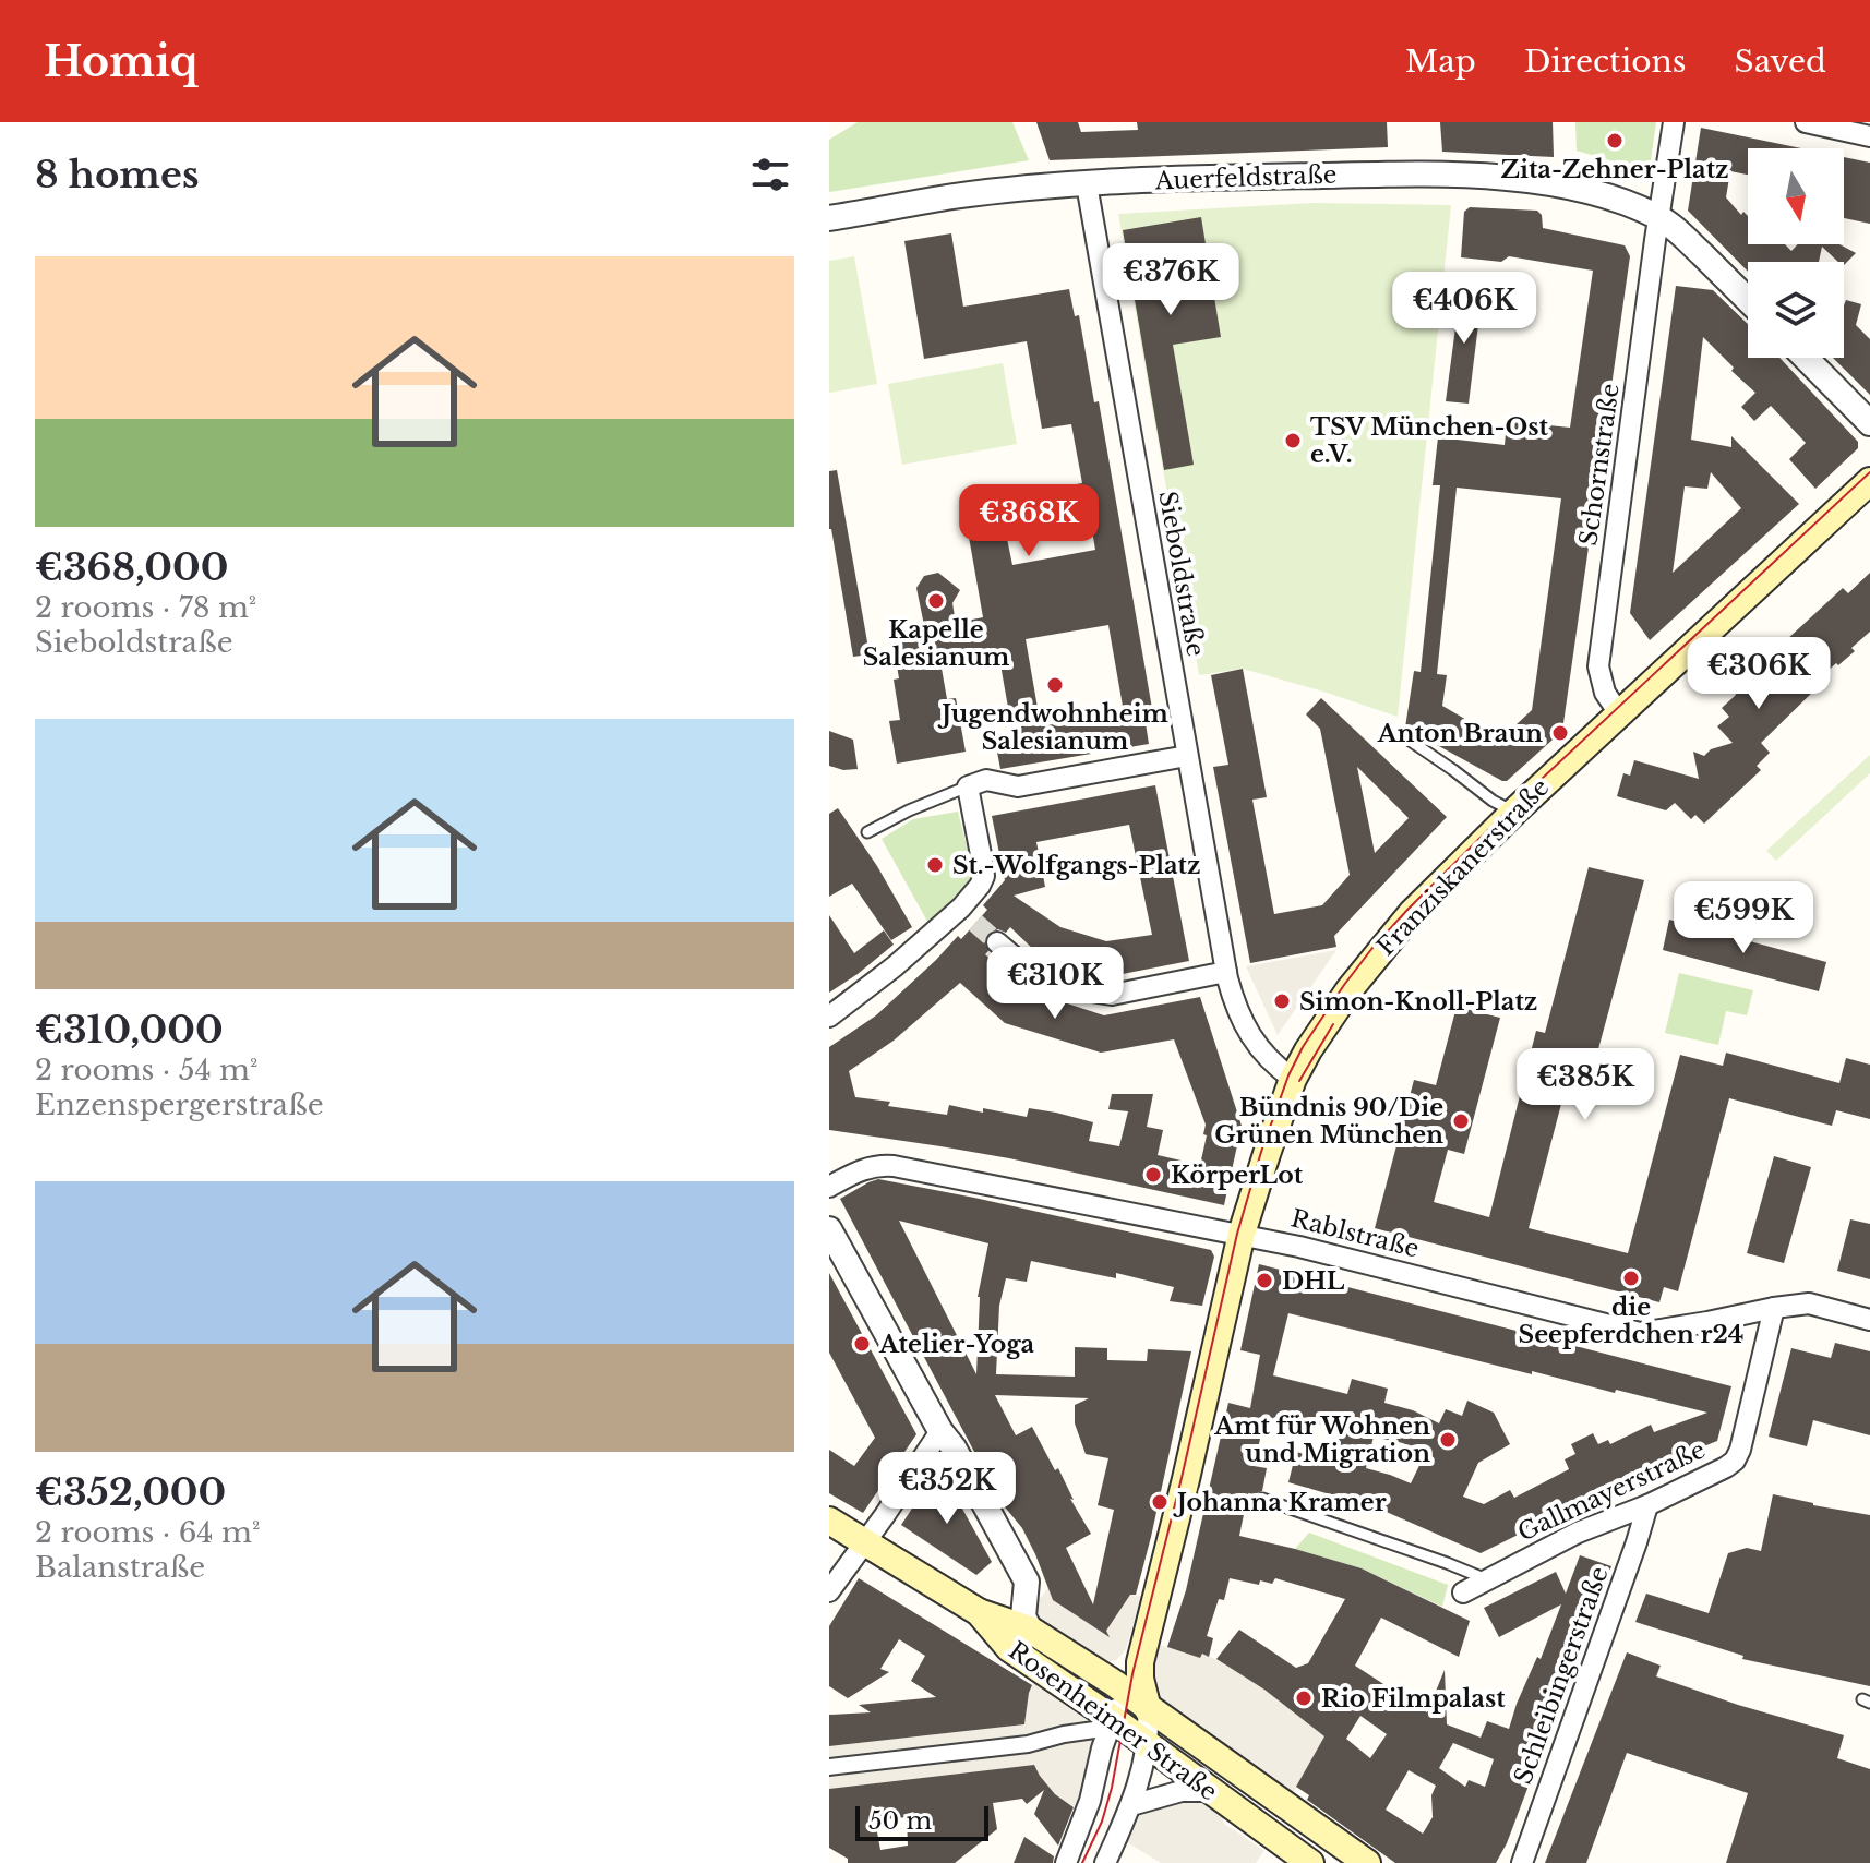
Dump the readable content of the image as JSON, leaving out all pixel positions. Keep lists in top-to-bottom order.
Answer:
{
  "streets": {
    "main road": ["Franziskanerstraße", "Rosenheimer Straße"],
    "street": [
      "Auerfeldstraße",
      "Schornstraße",
      "Sieboldstraße",
      "Rablstraße",
      "Gallmayerstraße",
      "Schleibingerstraße"
    ]
  },
  "crossings": [
    ["Auerfeldstraße", "Schornstraße"],
    ["Auerfeldstraße", "Sieboldstraße"],
    ["Schornstraße", "Franziskanerstraße"],
    ["Franziskanerstraße", "Rablstraße"],
    ["Franziskanerstraße", "Rosenheimer Straße"],
    ["Rablstraße", "Gallmayerstraße"],
    ["Gallmayerstraße", "Schleibingerstraße"]
  ],
  "places": [
    "Zita-Zehner-Platz",
    "TSV München-Ost e.V.",
    "Kapelle Salesianum",
    "Jugendwohnheim Salesianum",
    "Anton Braun",
    "St.-Wolfgangs-Platz",
    "Simon-Knoll-Platz",
    "Bündnis 90/Die Grünen München",
    "KörperLot",
    "die Seepferdchen r24",
    "DHL",
    "Atelier-Yoga",
    "Amt für Wohnen und Migration",
    "Johanna Kramer",
    "Rio Filmpalast"
  ],
  "scale_bar": "50 m",
  "north": "bottom",
  "page": {
    "header": "Homiq",
    "nav": ["Map", "Directions", "Saved"],
    "heading": "8 homes",
    "list": [
      {
        "name": "€368,000",
        "note": "2 rooms · 78 m² · Sieboldstraße"
      },
      {
        "name": "€310,000",
        "note": "2 rooms · 54 m² · Enzenspergerstraße"
      },
      {
        "name": "€352,000",
        "note": "2 rooms · 64 m² · Balanstraße"
      }
    ],
    "price": [
      "€376K",
      "€406K",
      "€368K",
      "€306K",
      "€599K",
      "€310K",
      "€385K",
      "€352K"
    ],
    "scale": "50 m"
  }
}
